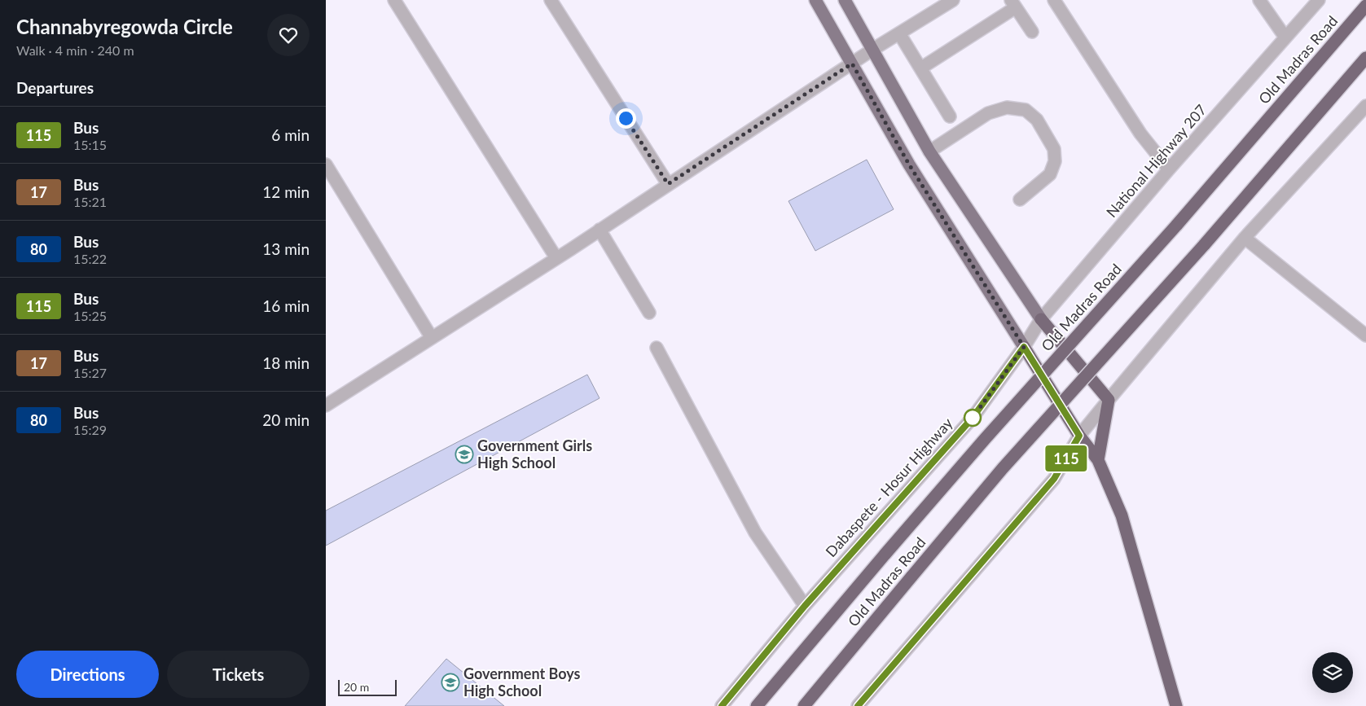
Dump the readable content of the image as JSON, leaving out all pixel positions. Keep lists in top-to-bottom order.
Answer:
{
  "streets": {
    "highway": ["Old Madras Road"],
    "street": ["National Highway 207", "Dabaspete - Hosur Highway"]
  },
  "crossings": [
    ["National Highway 207", "Dabaspete - Hosur Highway"]
  ],
  "places": {
    "school or university": ["Government Girls High School", "Government Boys High School"]
  },
  "lines": ["bus line 115"],
  "scale_bar": "20 m",
  "page": {
    "heading": [
      ["Channabyregowda Circle", "Walk · 4 min · 240 m"],
      "Departures"
    ],
    "on_map": "115",
    "list": [
      {
        "mark": "115",
        "name": "Bus",
        "note": "15:15",
        "value": "6 min"
      },
      {
        "mark": "17",
        "name": "Bus",
        "note": "15:21",
        "value": "12 min"
      },
      {
        "mark": "80",
        "name": "Bus",
        "note": "15:22",
        "value": "13 min"
      },
      {
        "mark": "115",
        "name": "Bus",
        "note": "15:25",
        "value": "16 min"
      },
      {
        "mark": "17",
        "name": "Bus",
        "note": "15:27",
        "value": "18 min"
      },
      {
        "mark": "80",
        "name": "Bus",
        "note": "15:29",
        "value": "20 min"
      }
    ],
    "buttons": ["Directions", "Tickets"],
    "scale": "20 m"
  }
}
